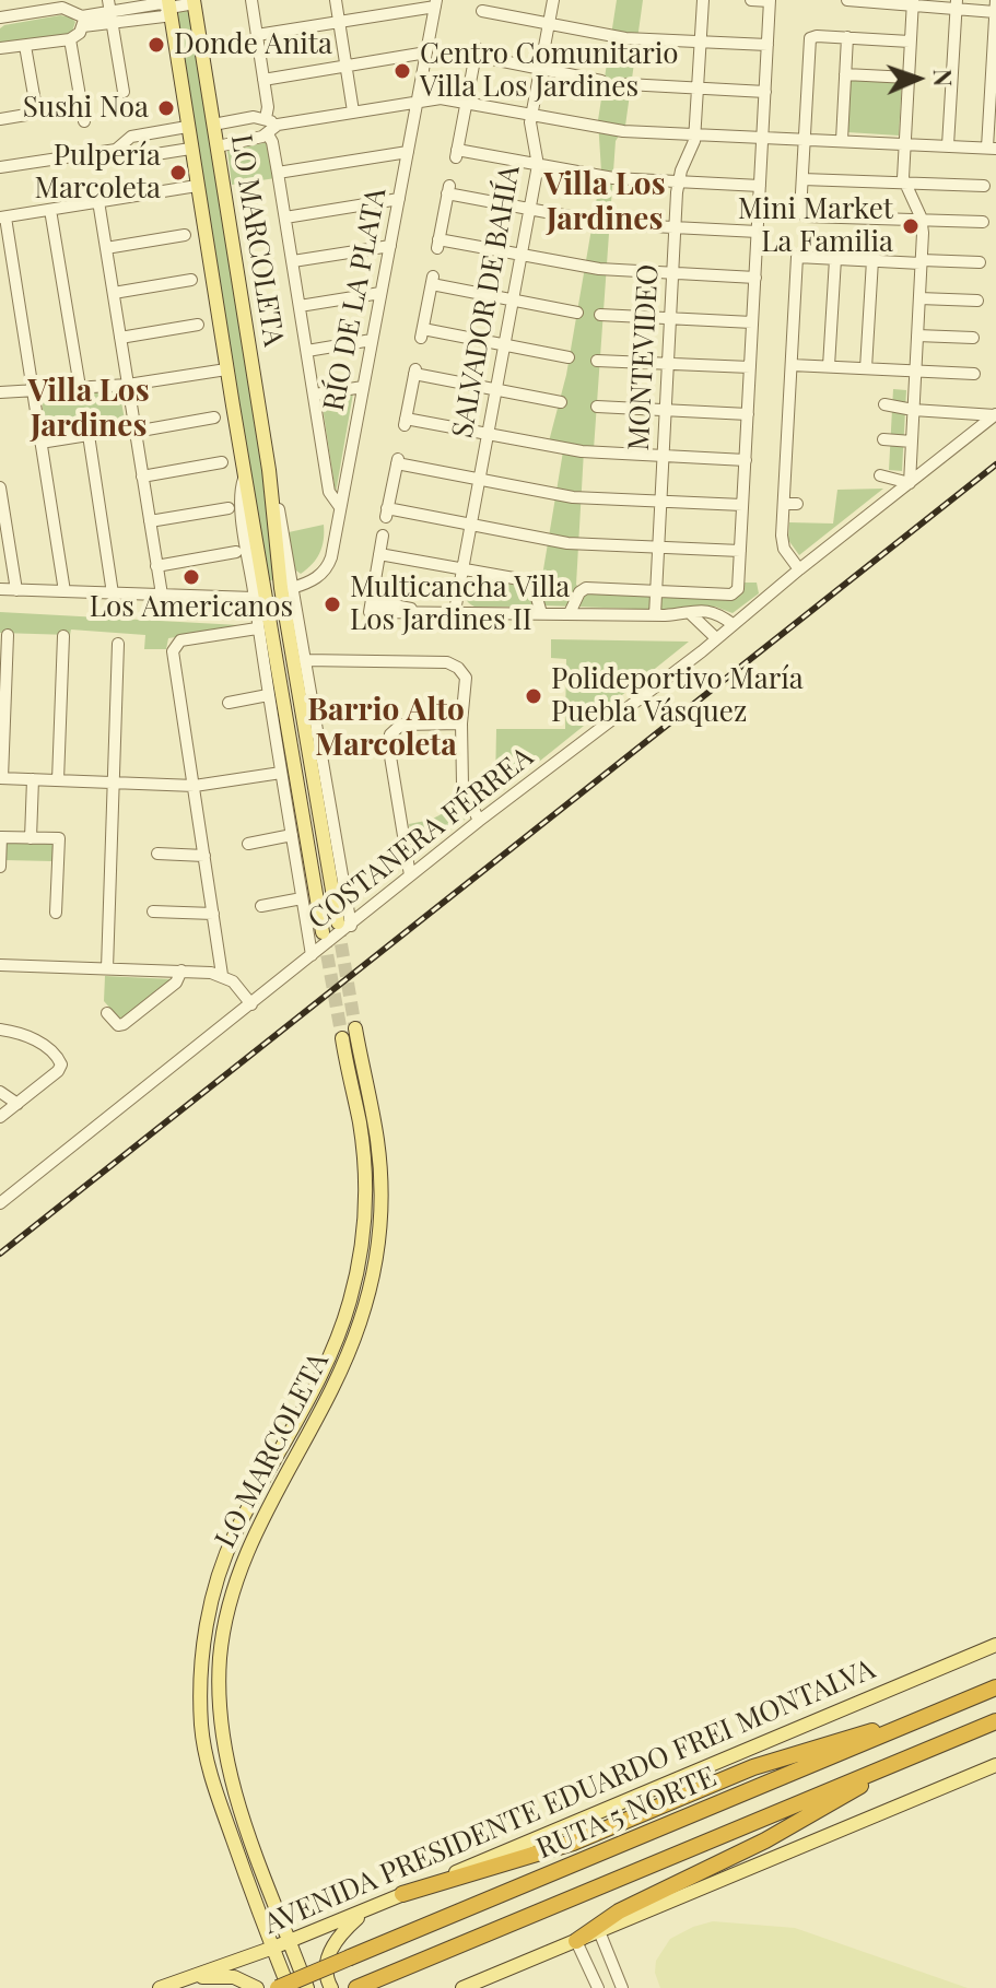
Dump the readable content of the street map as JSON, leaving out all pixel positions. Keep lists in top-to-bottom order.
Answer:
{
  "streets": {
    "highway": ["RUTA 5 NORTE"],
    "main road": ["LO MARCOLETA", "AVENIDA PRESIDENTE EDUARDO FREI MONTALVA"],
    "street": [
      "RÍO DE LA PLATA",
      "SALVADOR DE BAHÍA",
      "MONTEVIDEO",
      "COSTANERA FÉRREA"
    ]
  },
  "crossings": [
    ["LO MARCOLETA", "RÍO DE LA PLATA"],
    ["LO MARCOLETA", "COSTANERA FÉRREA"],
    ["LO MARCOLETA", "AVENIDA PRESIDENTE EDUARDO FREI MONTALVA"]
  ],
  "districts": ["Villa Los Jardines", "Villa Los Jardines", "Barrio Alto Marcoleta"],
  "places": [
    "Donde Anita",
    "Centro Comunitario Villa Los Jardines",
    "Sushi Noa",
    "Pulpería Marcoleta",
    "Mini Market La Familia",
    "Los Americanos",
    "Multicancha Villa Los Jardines II",
    "Polideportivo María Puebla Vásquez"
  ],
  "north": "right"
}
